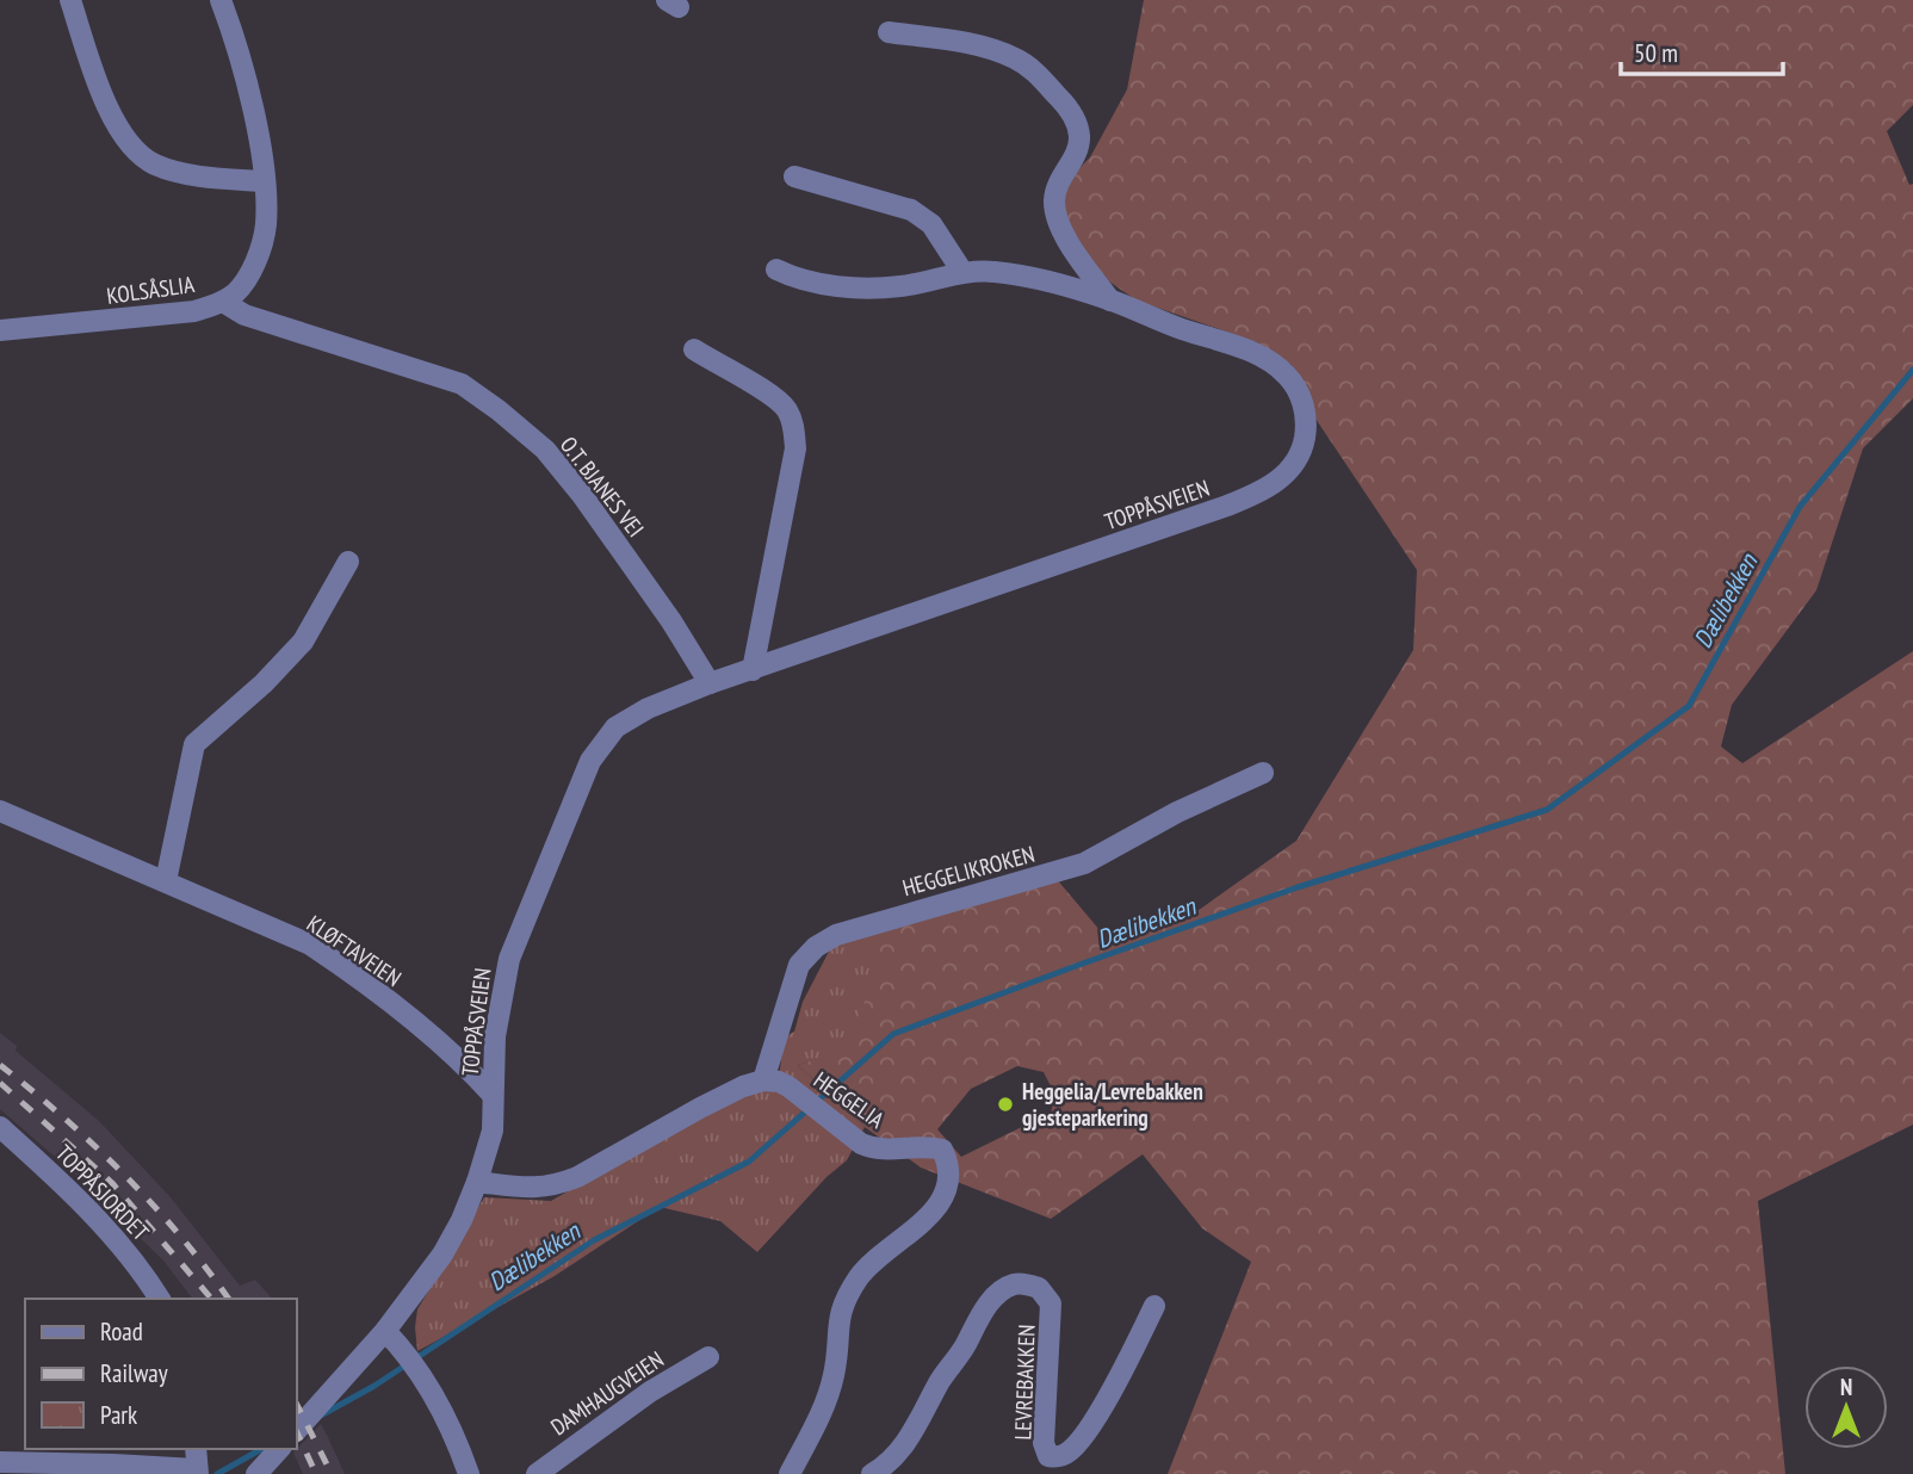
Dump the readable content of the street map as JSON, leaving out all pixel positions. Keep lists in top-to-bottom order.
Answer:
{
  "streets": {
    "street": [
      "KOLSÅSLIA",
      "O.T. BJANES VEI",
      "TOPPÅSVEIEN",
      "HEGGELIKROKEN",
      "KLØFTAVEIEN",
      "HEGGELIA",
      "TOPPÅSJORDET",
      "LEVREBAKKEN",
      "DAMHAUGVEIEN"
    ]
  },
  "crossings": [
    ["KOLSÅSLIA", "O.T. BJANES VEI"],
    ["O.T. BJANES VEI", "TOPPÅSVEIEN"],
    ["TOPPÅSVEIEN", "KLØFTAVEIEN"],
    ["HEGGELIKROKEN", "HEGGELIA"]
  ],
  "water": ["Dælibekken"],
  "places": ["Heggelia/Levrebakken gjesteparkering"],
  "legend": ["Road", "Railway", "Park"],
  "scale_bar": "50 m",
  "north": "top"
}
